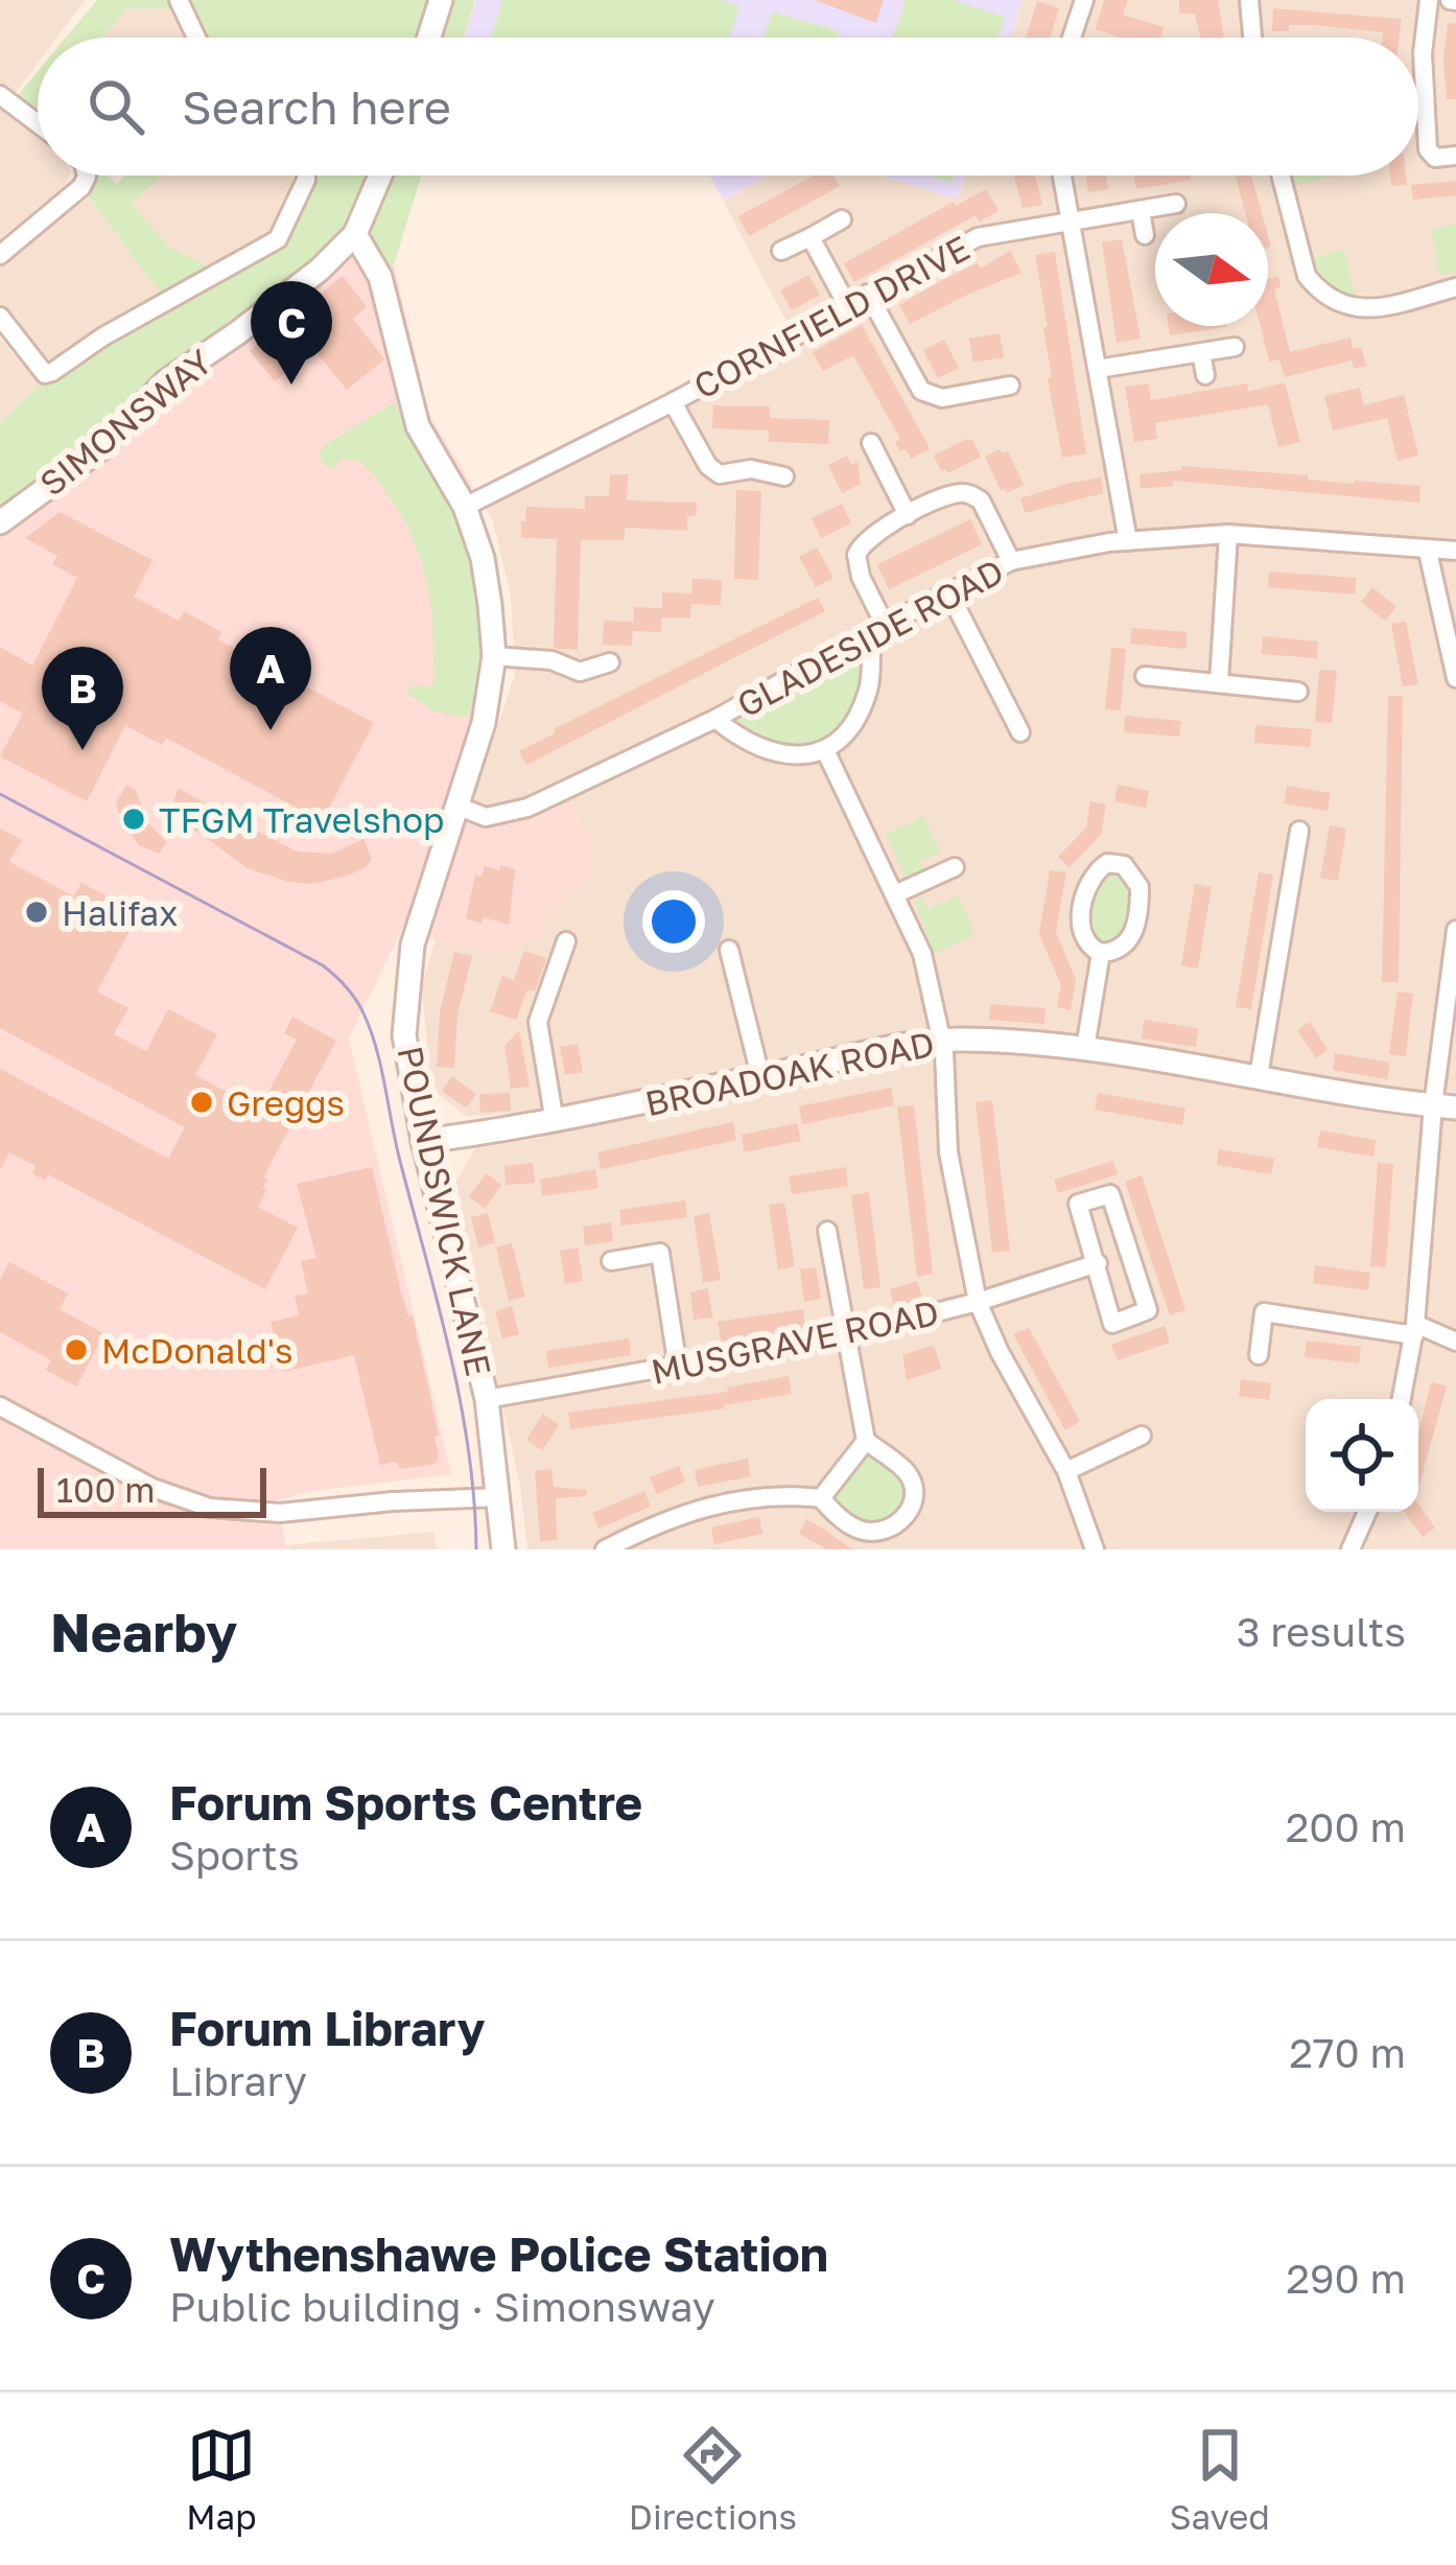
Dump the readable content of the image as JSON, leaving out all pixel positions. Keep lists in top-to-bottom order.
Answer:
{
  "streets": {
    "street": [
      "CORNFIELD DRIVE",
      "SIMONSWAY",
      "GLADESIDE ROAD",
      "BROADOAK ROAD",
      "POUNDSWICK LANE",
      "MUSGRAVE ROAD"
    ]
  },
  "crossings": [
    ["CORNFIELD DRIVE", "POUNDSWICK LANE"],
    ["SIMONSWAY", "POUNDSWICK LANE"],
    ["GLADESIDE ROAD", "POUNDSWICK LANE"],
    ["BROADOAK ROAD", "POUNDSWICK LANE"],
    ["POUNDSWICK LANE", "MUSGRAVE ROAD"]
  ],
  "places": [
    "TFGM Travelshop",
    "Halifax",
    "Greggs",
    "McDonald's"
  ],
  "scale_bar": "100 m",
  "north": "right",
  "page": {
    "search": "Search here",
    "pins": ["C", "A", "B"],
    "scale": "100 m",
    "heading": ["Nearby", "3 results"],
    "list": [
      {
        "mark": "A",
        "name": "Forum Sports Centre",
        "note": "Sports",
        "value": "200 m"
      },
      {
        "mark": "B",
        "name": "Forum Library",
        "note": "Library",
        "value": "270 m"
      },
      {
        "mark": "C",
        "name": "Wythenshawe Police Station",
        "note": "Public building · Simonsway",
        "value": "290 m"
      }
    ],
    "nav": ["Map", "Directions", "Saved"]
  }
}
